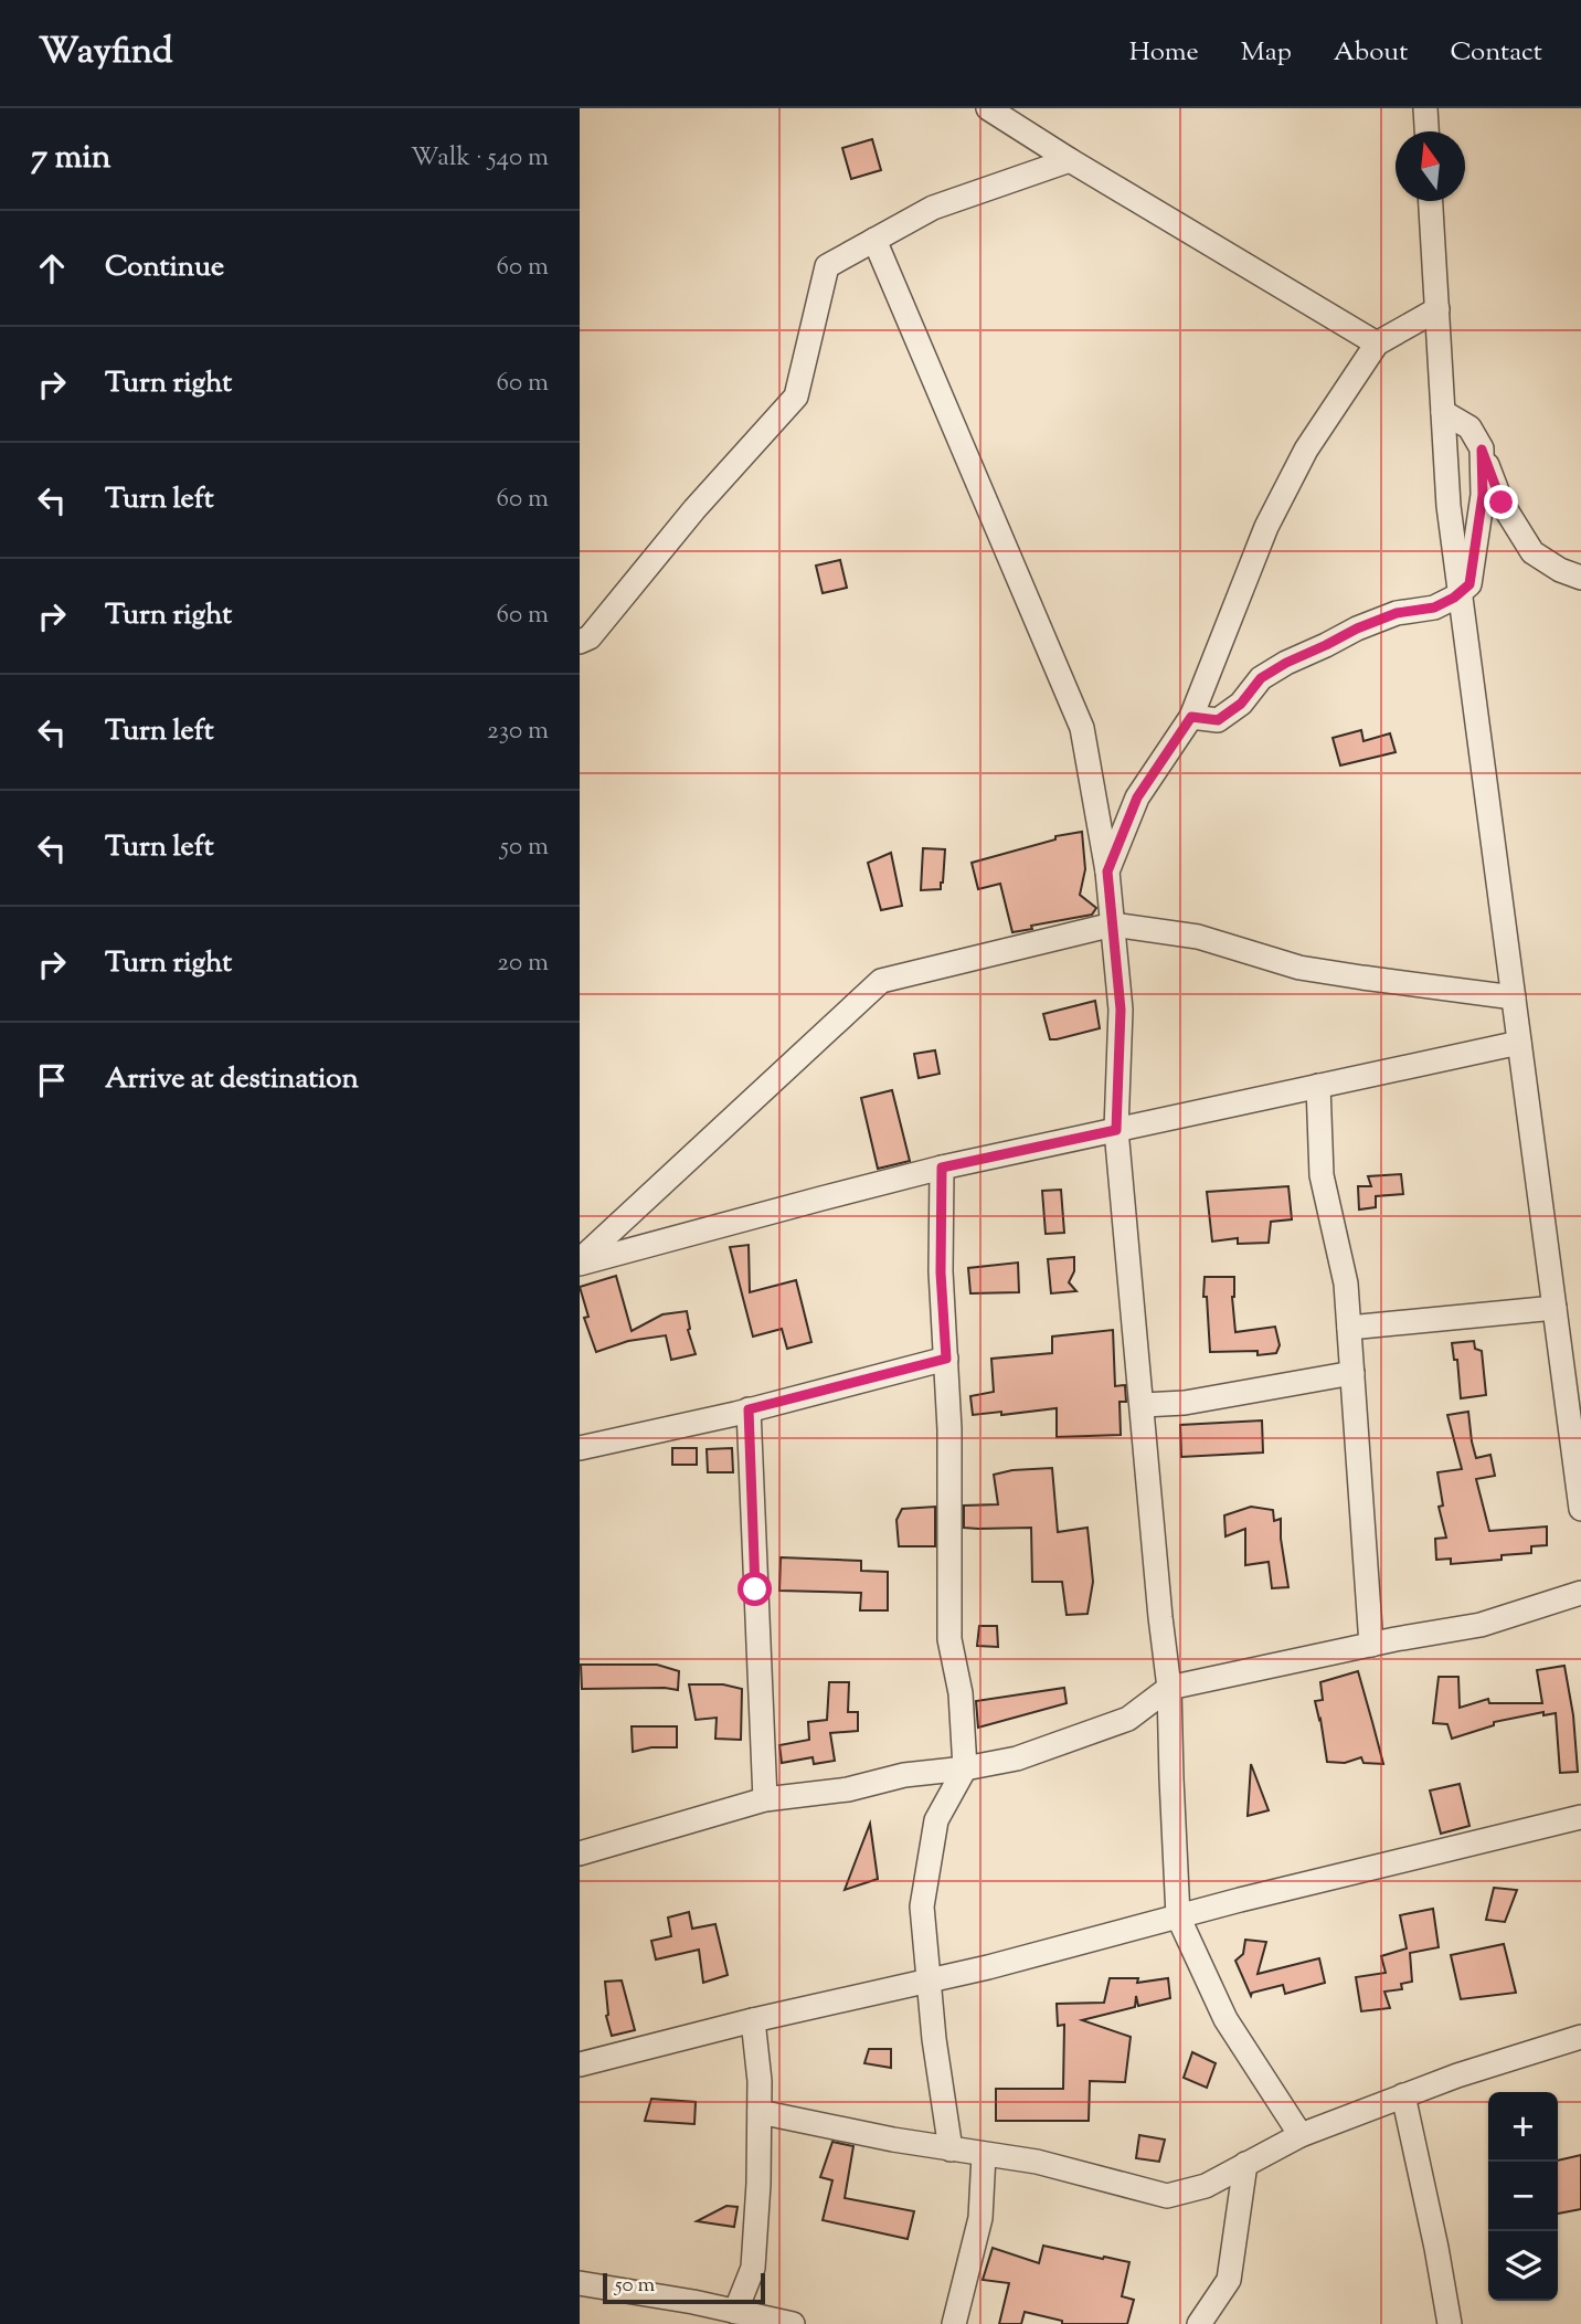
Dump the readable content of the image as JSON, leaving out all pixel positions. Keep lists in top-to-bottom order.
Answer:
{
  "scale_bar": "50 m",
  "north": "top",
  "page": {
    "header": "Wayfind",
    "nav": [
      "Home",
      "Map",
      "About",
      "Contact"
    ],
    "heading": ["7 min", "Walk · 540 m"],
    "list": [
      ["Continue", "60 m"],
      ["Turn right", "60 m"],
      ["Turn left", "60 m"],
      ["Turn right", "60 m"],
      ["Turn left", "230 m"],
      ["Turn left", "50 m"],
      ["Turn right", "20 m"],
      "Arrive at destination"
    ],
    "map_buttons": ["+", "−"],
    "scale": "50 m"
  }
}
